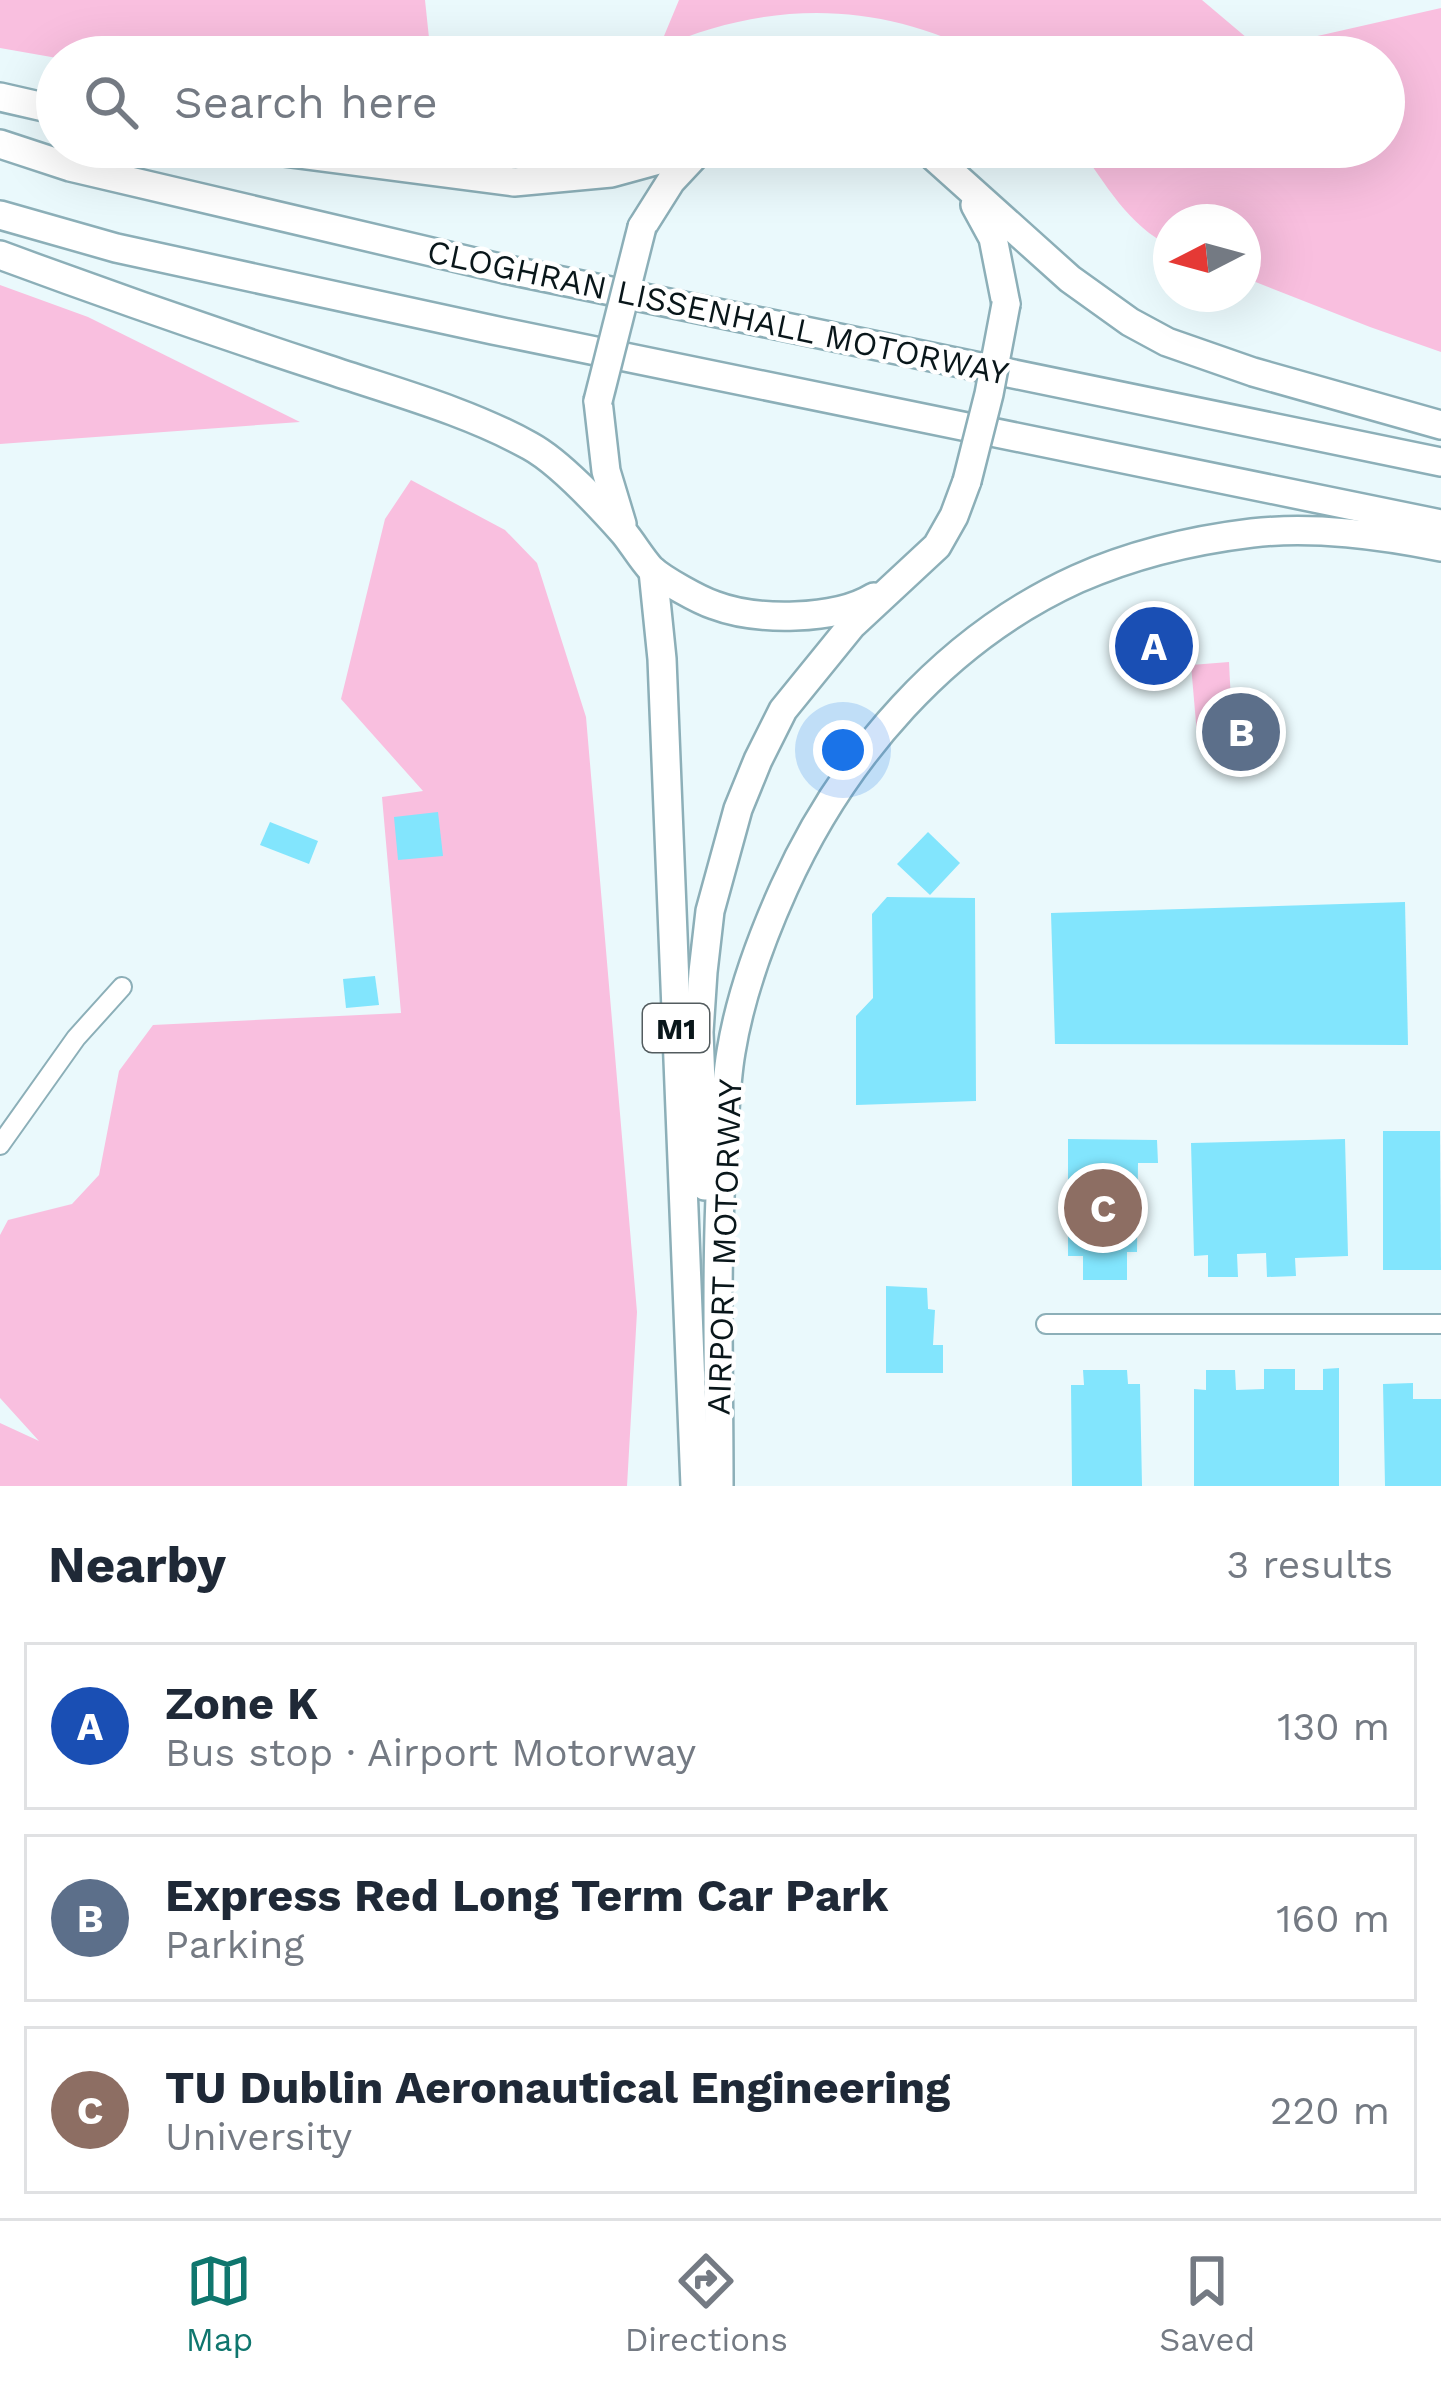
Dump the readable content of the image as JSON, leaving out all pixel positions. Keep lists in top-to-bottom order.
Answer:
{
  "streets": {
    "highway": ["CLOGHRAN LISSENHALL MOTORWAY", "M1", "AIRPORT MOTORWAY"]
  },
  "crossings": [
    ["M1", "AIRPORT MOTORWAY"]
  ],
  "north": "left",
  "page": {
    "search": "Search here",
    "pins": ["A", "B", "C"],
    "heading": ["Nearby", "3 results"],
    "list": [
      {
        "mark": "A",
        "name": "Zone K",
        "note": "Bus stop · Airport Motorway",
        "value": "130 m"
      },
      {
        "mark": "B",
        "name": "Express Red Long Term Car Park",
        "note": "Parking",
        "value": "160 m"
      },
      {
        "mark": "C",
        "name": "TU Dublin Aeronautical Engineering",
        "note": "University",
        "value": "220 m"
      }
    ],
    "nav": ["Map", "Directions", "Saved"]
  }
}
